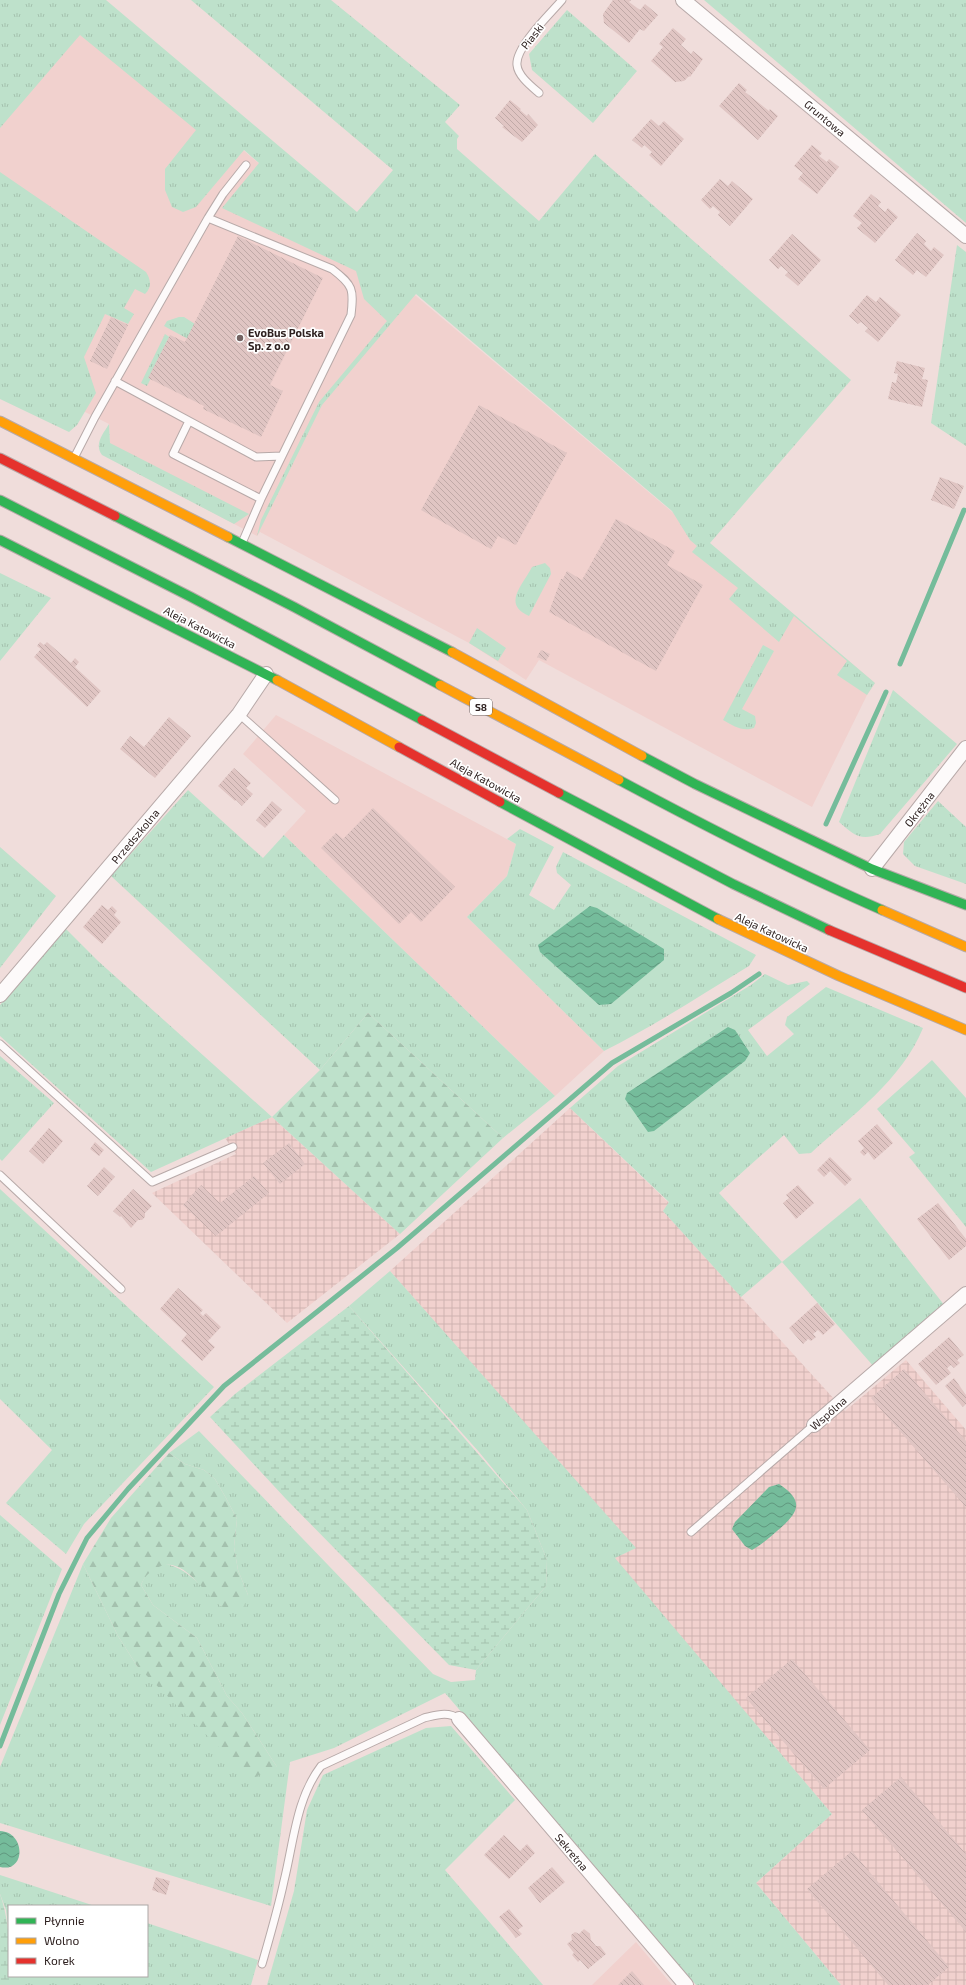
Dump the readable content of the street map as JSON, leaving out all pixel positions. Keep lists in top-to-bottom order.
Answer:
{
  "streets": {
    "main road": ["Aleja Katowicka", "S8"],
    "street": [
      "Gruntowa",
      "Okrężna",
      "Przedszkolna",
      "Wspólna",
      "Sekretna"
    ],
    "lane": ["Piaski"]
  },
  "crossings": [
    ["Aleja Katowicka", "Przedszkolna"]
  ],
  "places": ["EvoBus Polska Sp. z o.o"],
  "legend": ["Płynnie", "Wolno", "Korek"]
}
